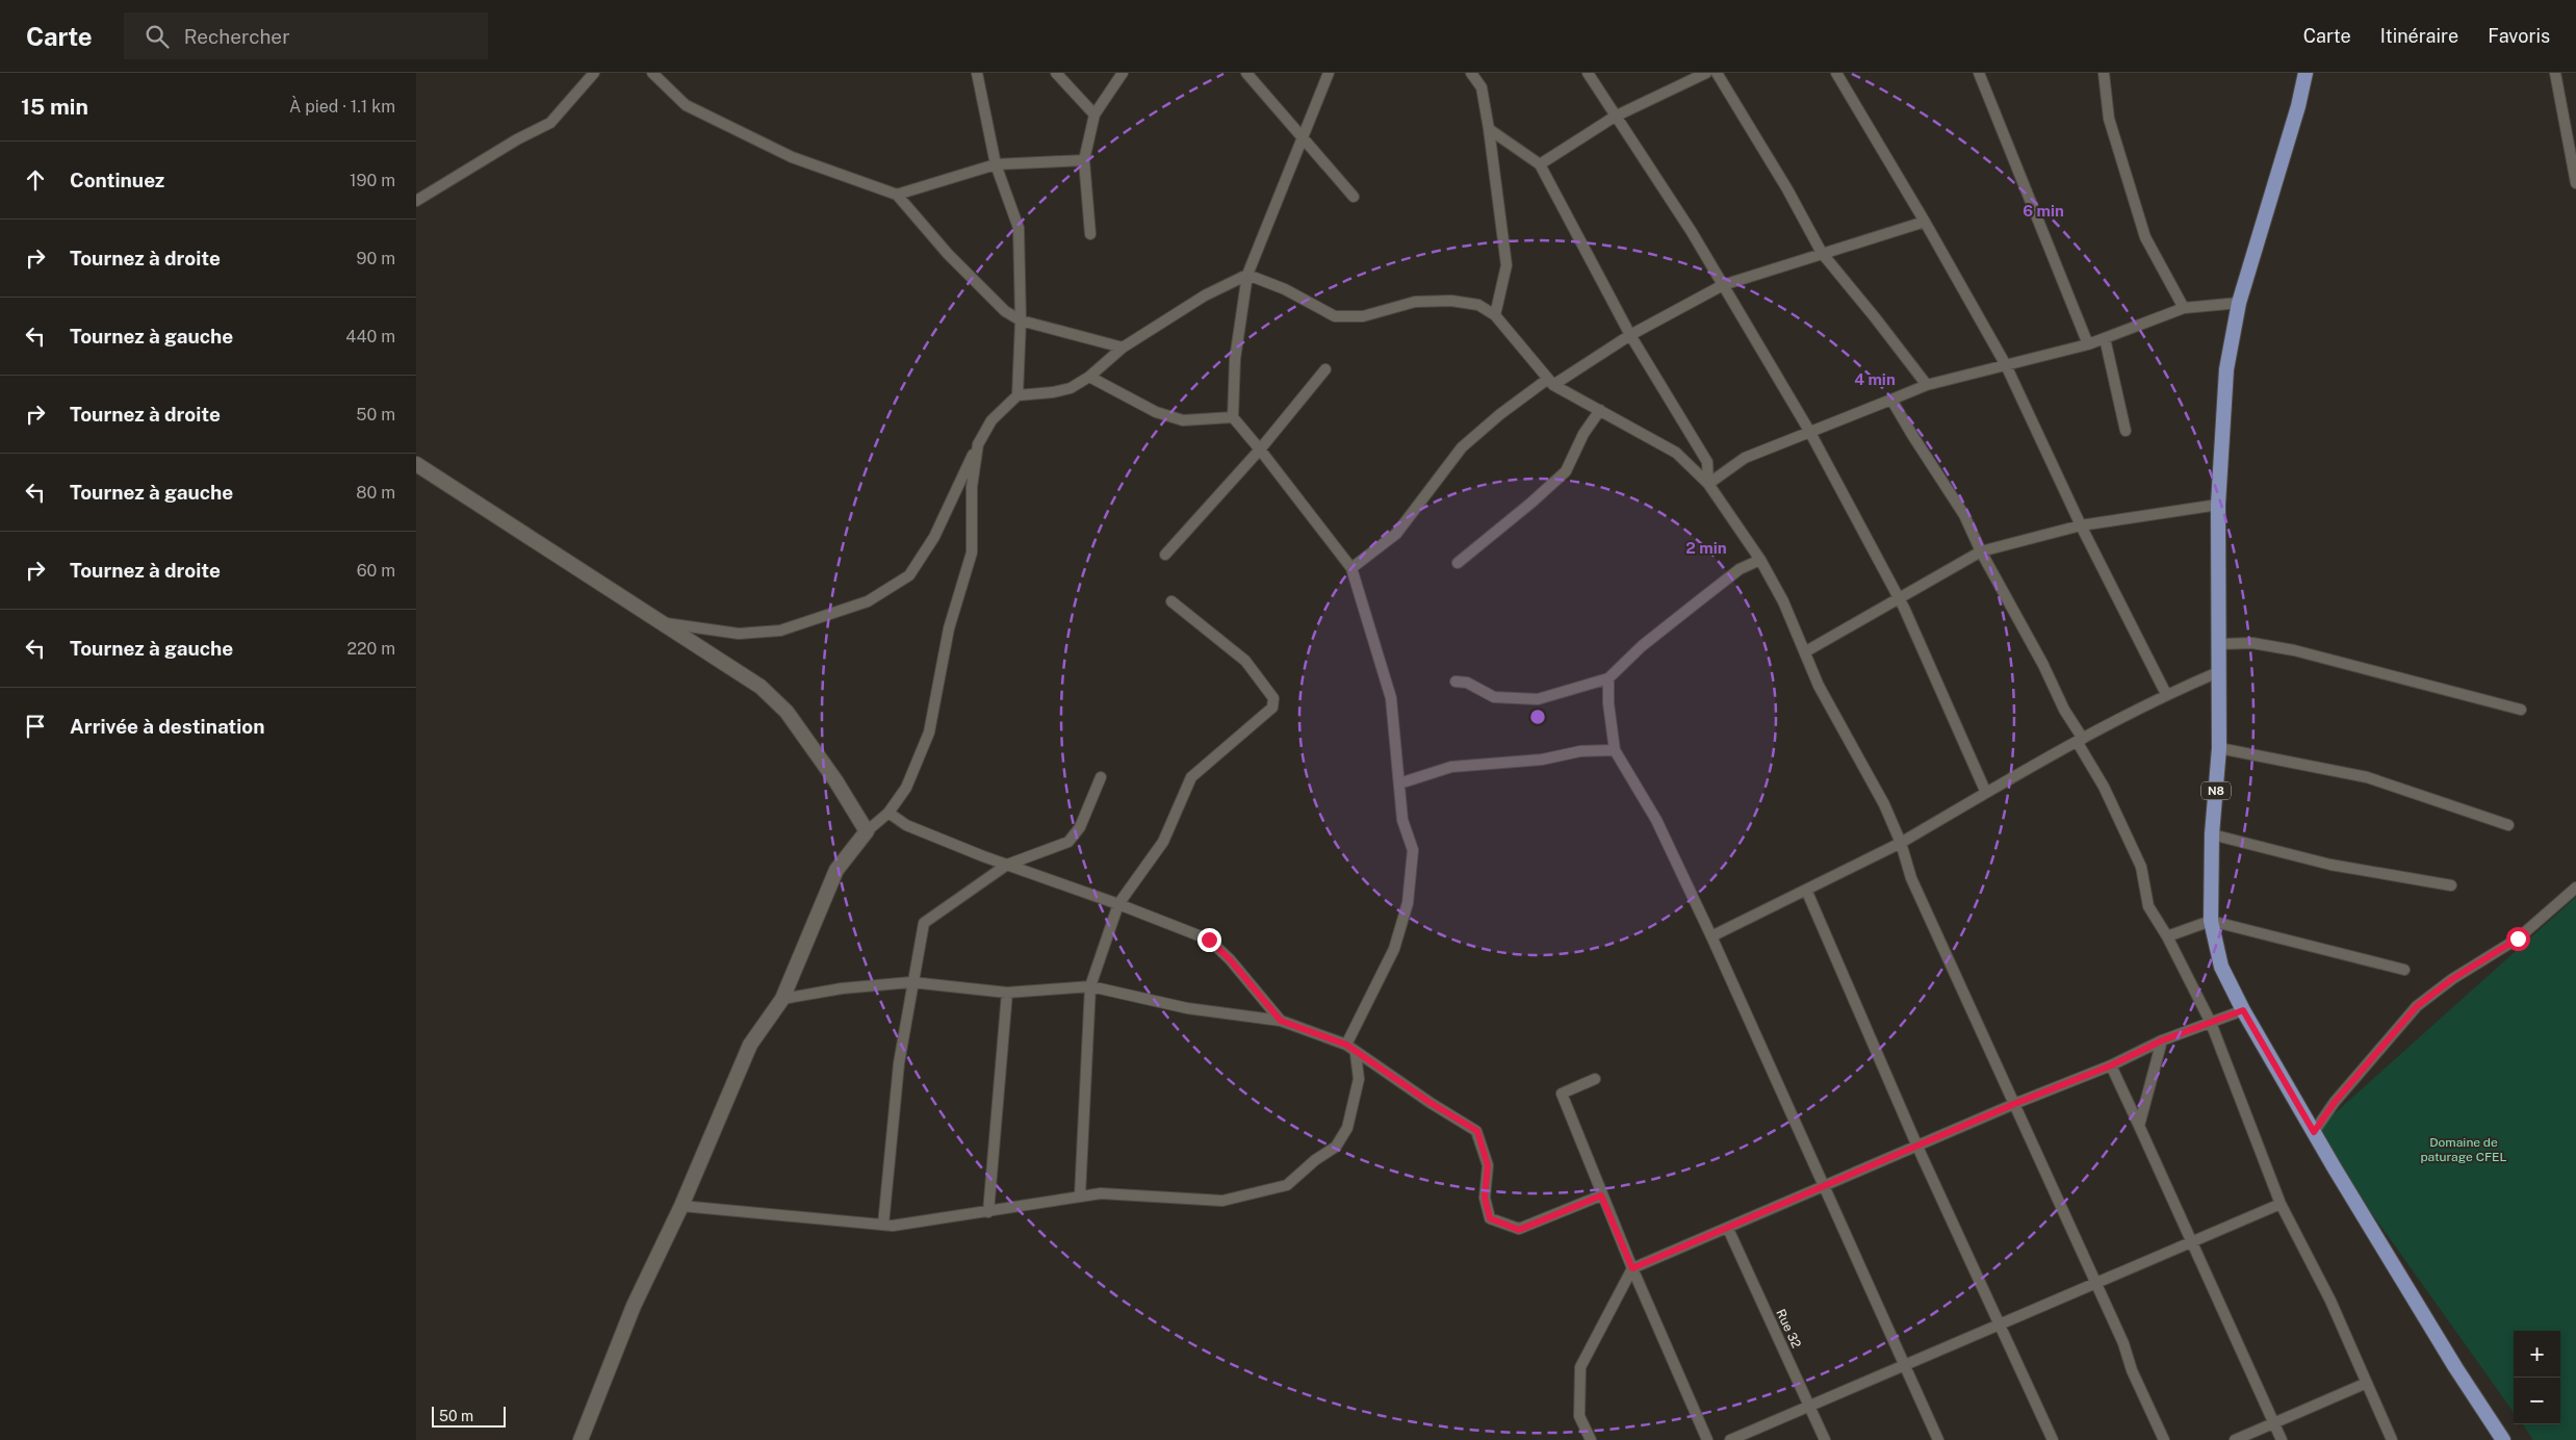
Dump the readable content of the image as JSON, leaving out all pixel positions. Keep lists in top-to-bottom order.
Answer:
{
  "streets": {
    "main road": ["N8"],
    "street": ["Rue 32"]
  },
  "parks": ["Domaine de paturage CFEL"],
  "scale_bar": "50 m",
  "page": {
    "header": "Carte",
    "search": "Rechercher",
    "nav": ["Carte", "Itinéraire", "Favoris"],
    "heading": ["15 min", "À pied · 1.1 km"],
    "list": [
      ["Continuez", "190 m"],
      ["Tournez à droite", "90 m"],
      ["Tournez à gauche", "440 m"],
      ["Tournez à droite", "50 m"],
      ["Tournez à gauche", "80 m"],
      ["Tournez à droite", "60 m"],
      ["Tournez à gauche", "220 m"],
      "Arrivée à destination"
    ],
    "map_buttons": ["+", "−"],
    "scale": "50 m"
  },
  "rings": ["6 min", "4 min", "2 min"]
}
